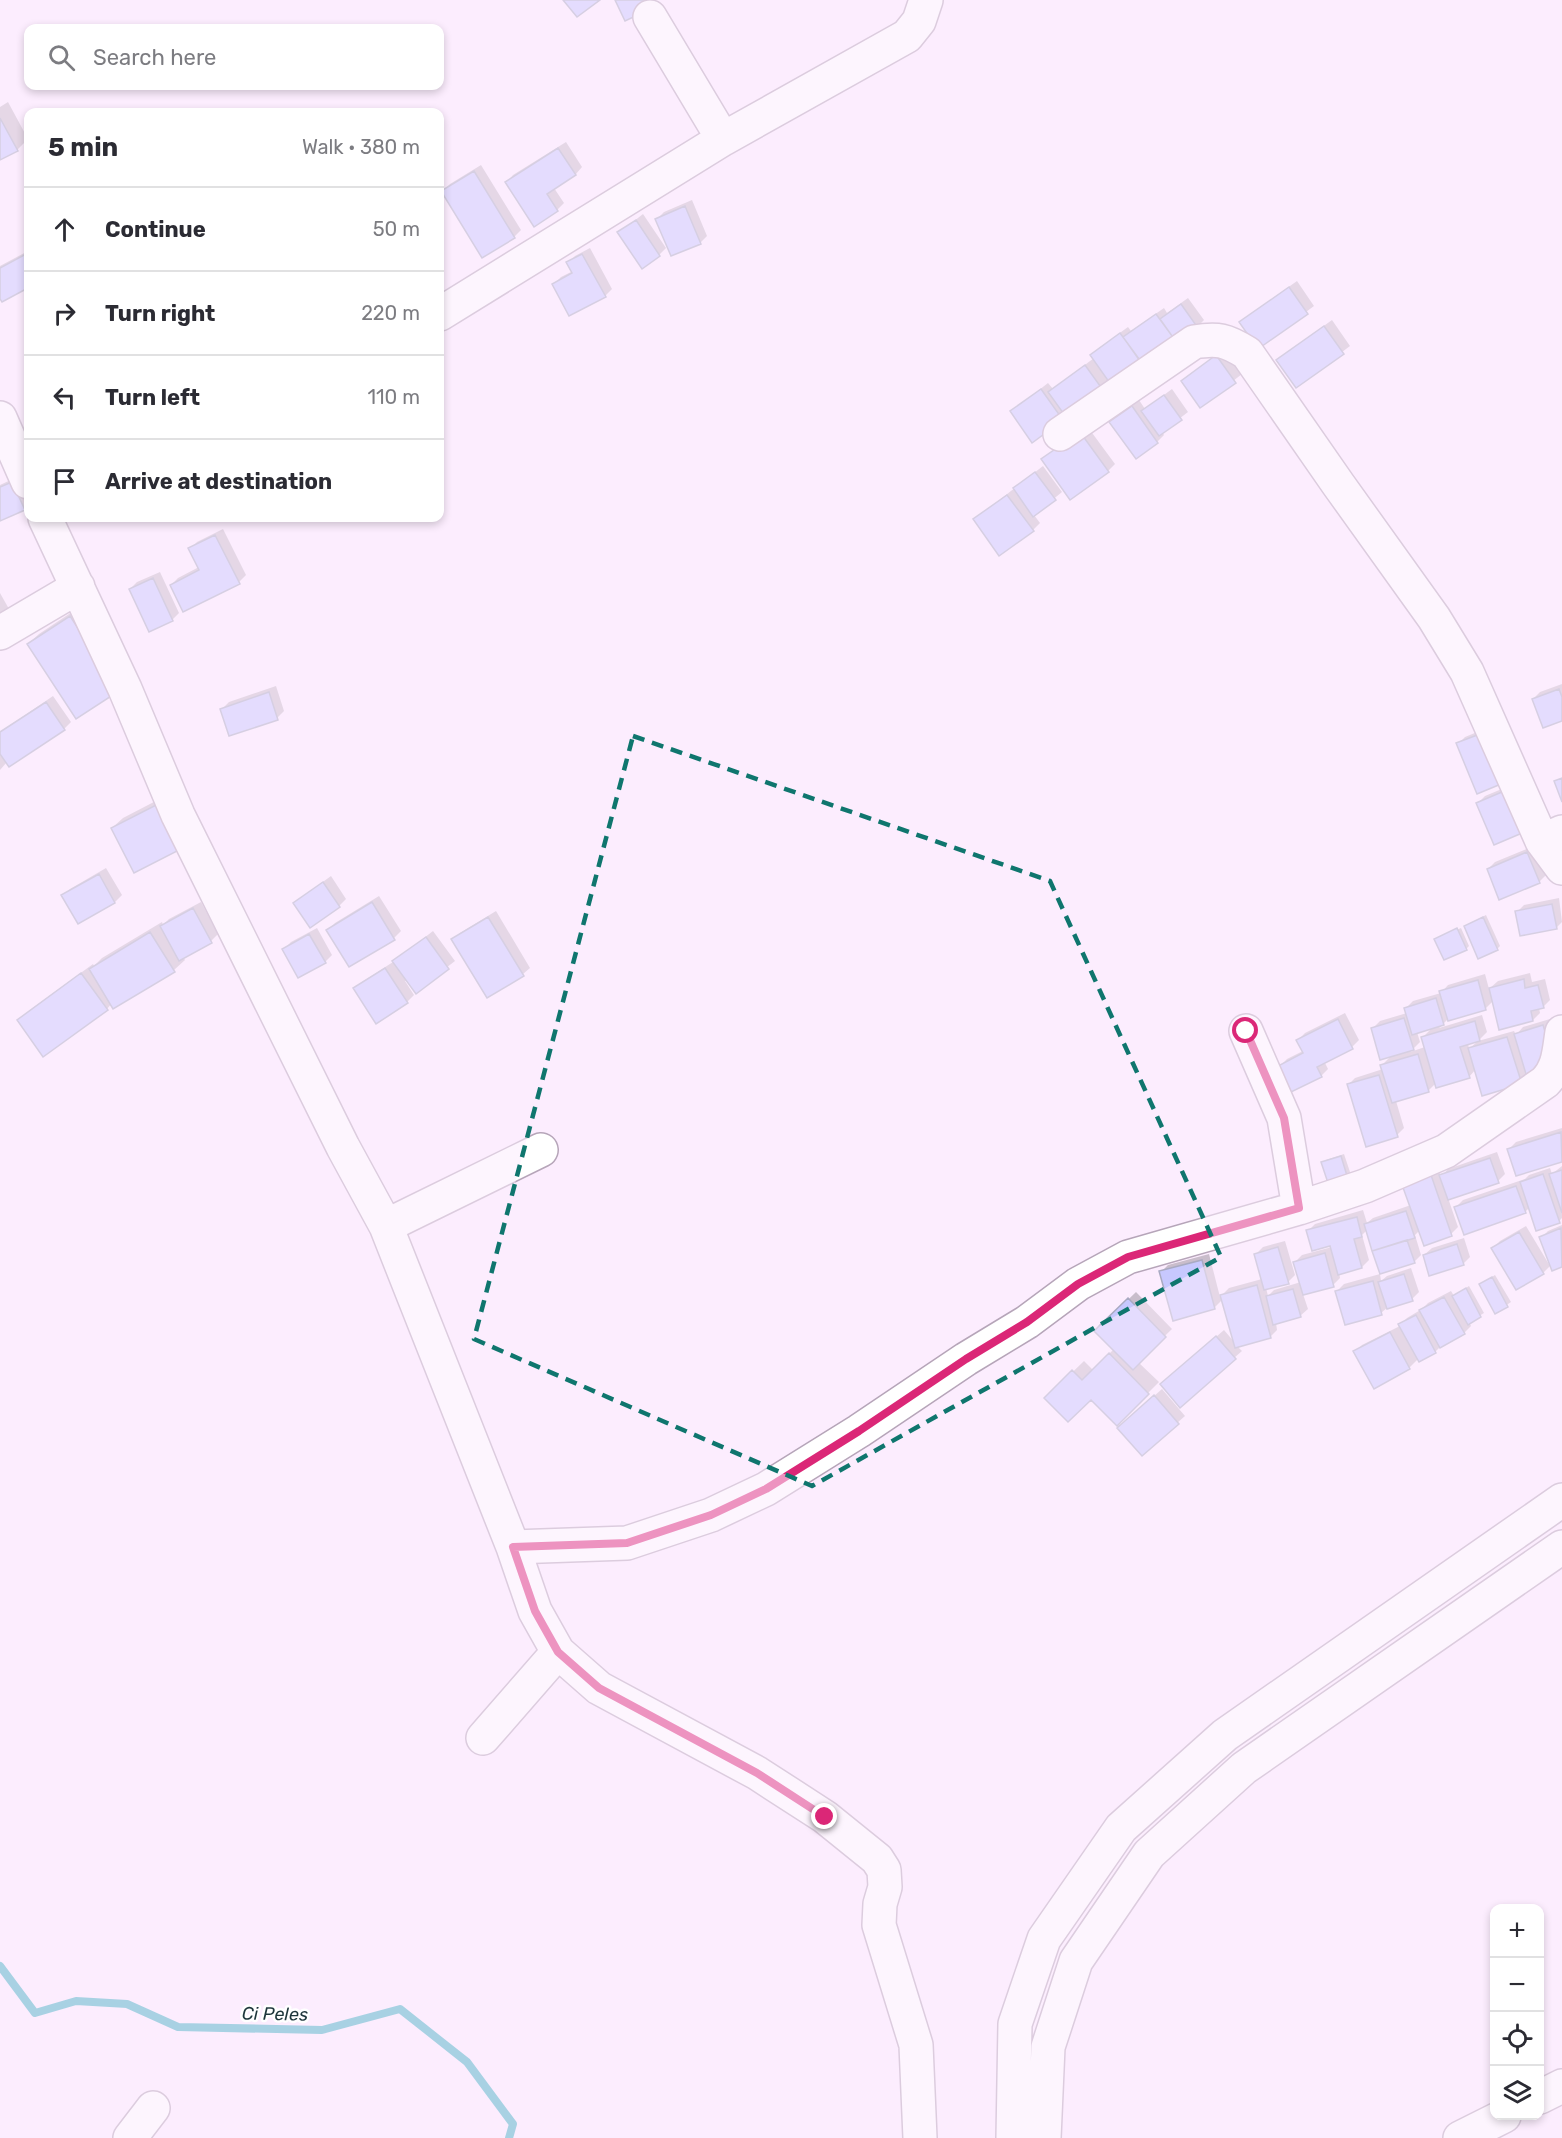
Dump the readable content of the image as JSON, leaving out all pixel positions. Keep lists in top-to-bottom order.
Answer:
{
  "water": ["Ci Peles"],
  "page": {
    "search": "Search here",
    "heading": ["5 min", "Walk · 380 m"],
    "list": [
      ["Continue", "50 m"],
      ["Turn right", "220 m"],
      ["Turn left", "110 m"],
      "Arrive at destination"
    ],
    "map_buttons": ["+", "−"]
  }
}
